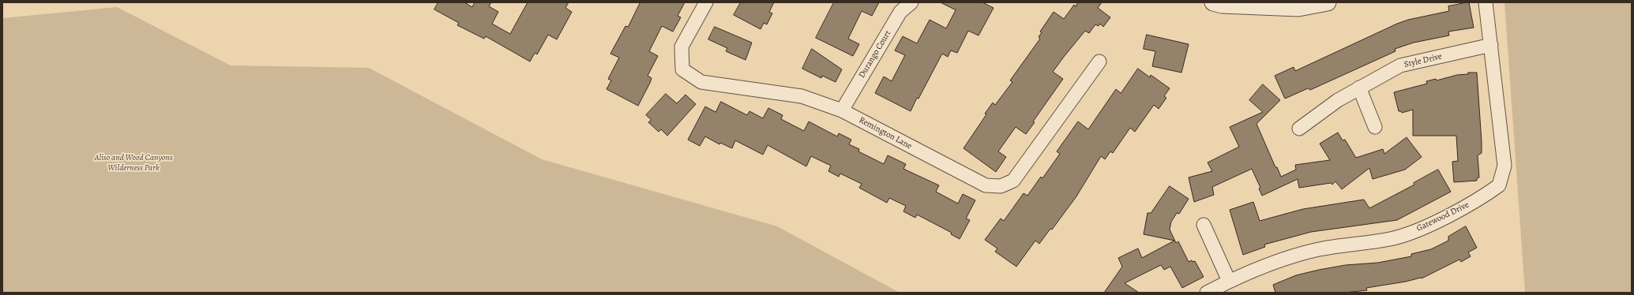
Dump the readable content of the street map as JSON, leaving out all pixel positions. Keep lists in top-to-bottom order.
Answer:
{
  "streets": {
    "street": [
      "Durango Court",
      "Style Drive",
      "Remington Lane",
      "Gatewood Drive"
    ]
  },
  "crossings": [
    ["Durango Court", "Remington Lane"],
    ["Style Drive", "Gatewood Drive"]
  ],
  "parks": ["Aliso and Wood Canyons Wilderness Park"]
}
